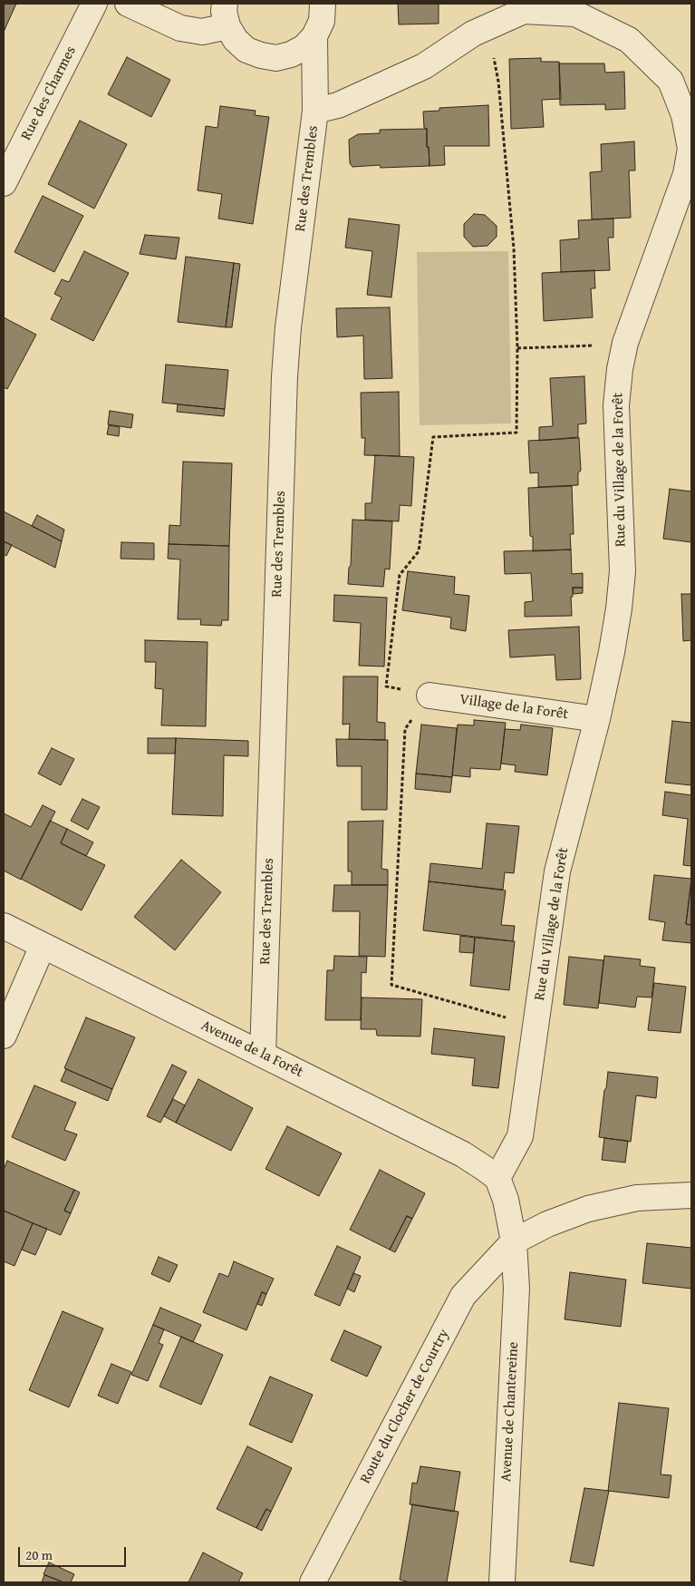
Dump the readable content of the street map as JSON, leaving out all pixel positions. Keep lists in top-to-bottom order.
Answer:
{
  "streets": {
    "street": [
      "Rue des Charmes",
      "Rue des Trembles",
      "Rue du Village de la Forêt",
      "Village de la Forêt",
      "Avenue de la Forêt",
      "Route du Clocher de Courtry",
      "Avenue de Chantereine"
    ]
  },
  "crossings": [
    ["Rue des Trembles", "Rue du Village de la Forêt"],
    ["Rue des Trembles", "Avenue de la Forêt"],
    ["Rue du Village de la Forêt", "Village de la Forêt"],
    ["Rue du Village de la Forêt", "Avenue de la Forêt"],
    ["Rue du Village de la Forêt", "Avenue de Chantereine"],
    ["Avenue de la Forêt", "Avenue de Chantereine"],
    ["Route du Clocher de Courtry", "Avenue de Chantereine"]
  ],
  "scale_bar": "20 m"
}
